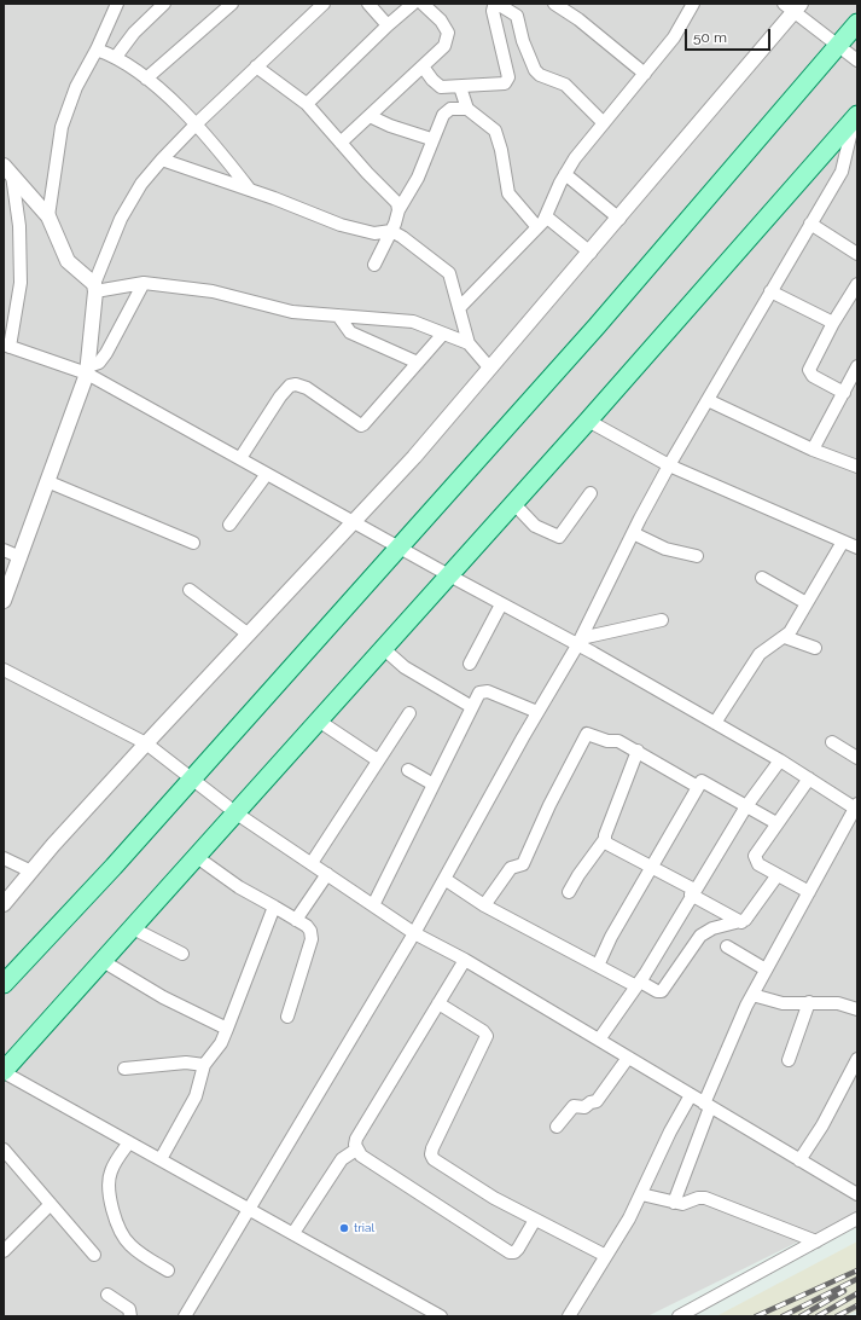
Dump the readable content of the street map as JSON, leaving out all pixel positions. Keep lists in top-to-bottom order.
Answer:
{
  "places": ["trial"],
  "scale_bar": "50 m"
}
